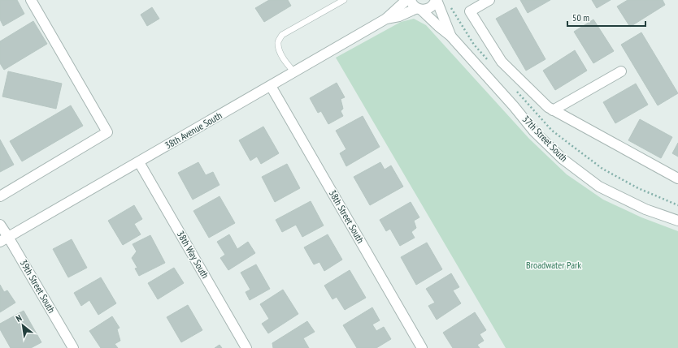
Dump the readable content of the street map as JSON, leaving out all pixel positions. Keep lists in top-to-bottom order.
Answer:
{
  "streets": {
    "street": [
      "38th Avenue South",
      "37th Street South",
      "38th Street South",
      "38th Way South",
      "39th Street South"
    ]
  },
  "crossings": [
    ["38th Avenue South", "37th Street South"],
    ["38th Avenue South", "38th Street South"],
    ["38th Avenue South", "38th Way South"],
    ["38th Avenue South", "39th Street South"]
  ],
  "parks": ["Broadwater Park"],
  "scale_bar": "50 m",
  "north": "top left"
}
